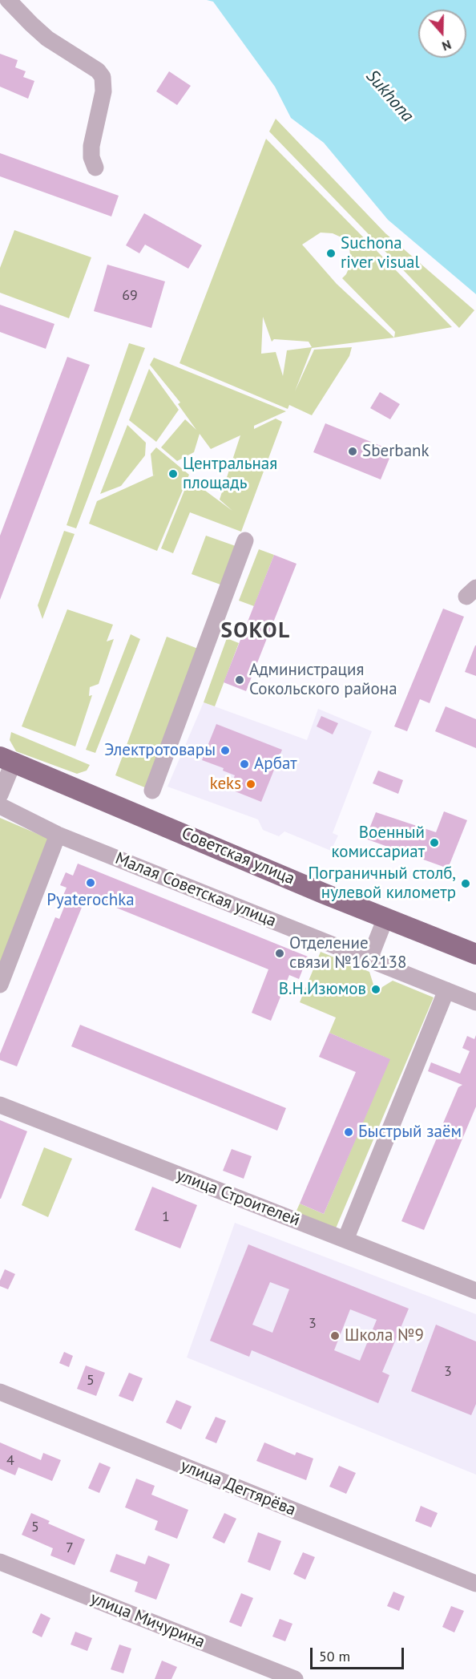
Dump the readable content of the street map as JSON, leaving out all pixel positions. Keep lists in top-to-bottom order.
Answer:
{
  "streets": {
    "main road": ["Советская улица"],
    "street": [
      "Малая Советская улица",
      "улица Строителей",
      "улица Дегтярёва",
      "улица Мичурина"
    ]
  },
  "districts": ["SOKOL"],
  "water": ["Sukhona"],
  "places": [
    "Suchona river visual",
    "Sberbank",
    "Центральная площадь",
    "Администрация Сокольского района",
    "Электротовары",
    "Арбат",
    "keks",
    "Военный комиссариат",
    "Pyaterochka",
    "Пограничный столб, нулевой километр",
    "Отделение связи №162138",
    "В.Н.Изюмов",
    "Быстрый заём",
    "Школа №9"
  ],
  "house_numbers": [
    "69",
    "1",
    "3",
    "3",
    "5",
    "4",
    "5",
    "7"
  ],
  "scale_bar": "50 m",
  "north": "bottom"
}
